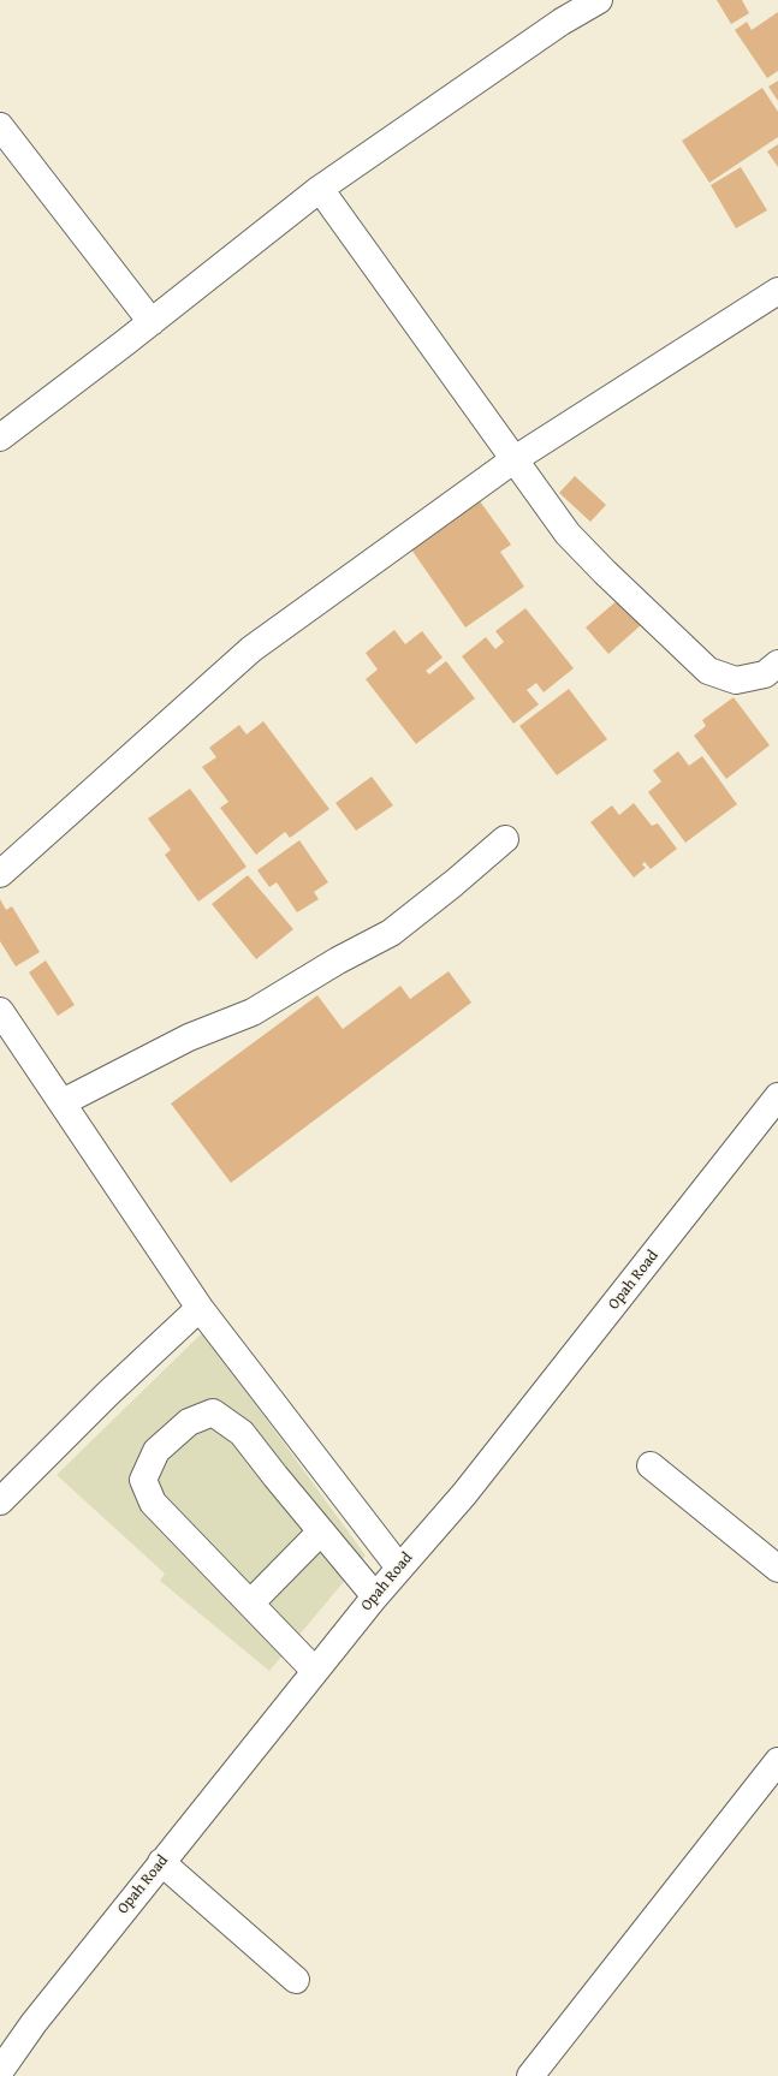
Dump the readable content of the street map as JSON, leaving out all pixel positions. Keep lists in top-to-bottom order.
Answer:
{
  "streets": {
    "street": ["Opah Road"]
  }
}
